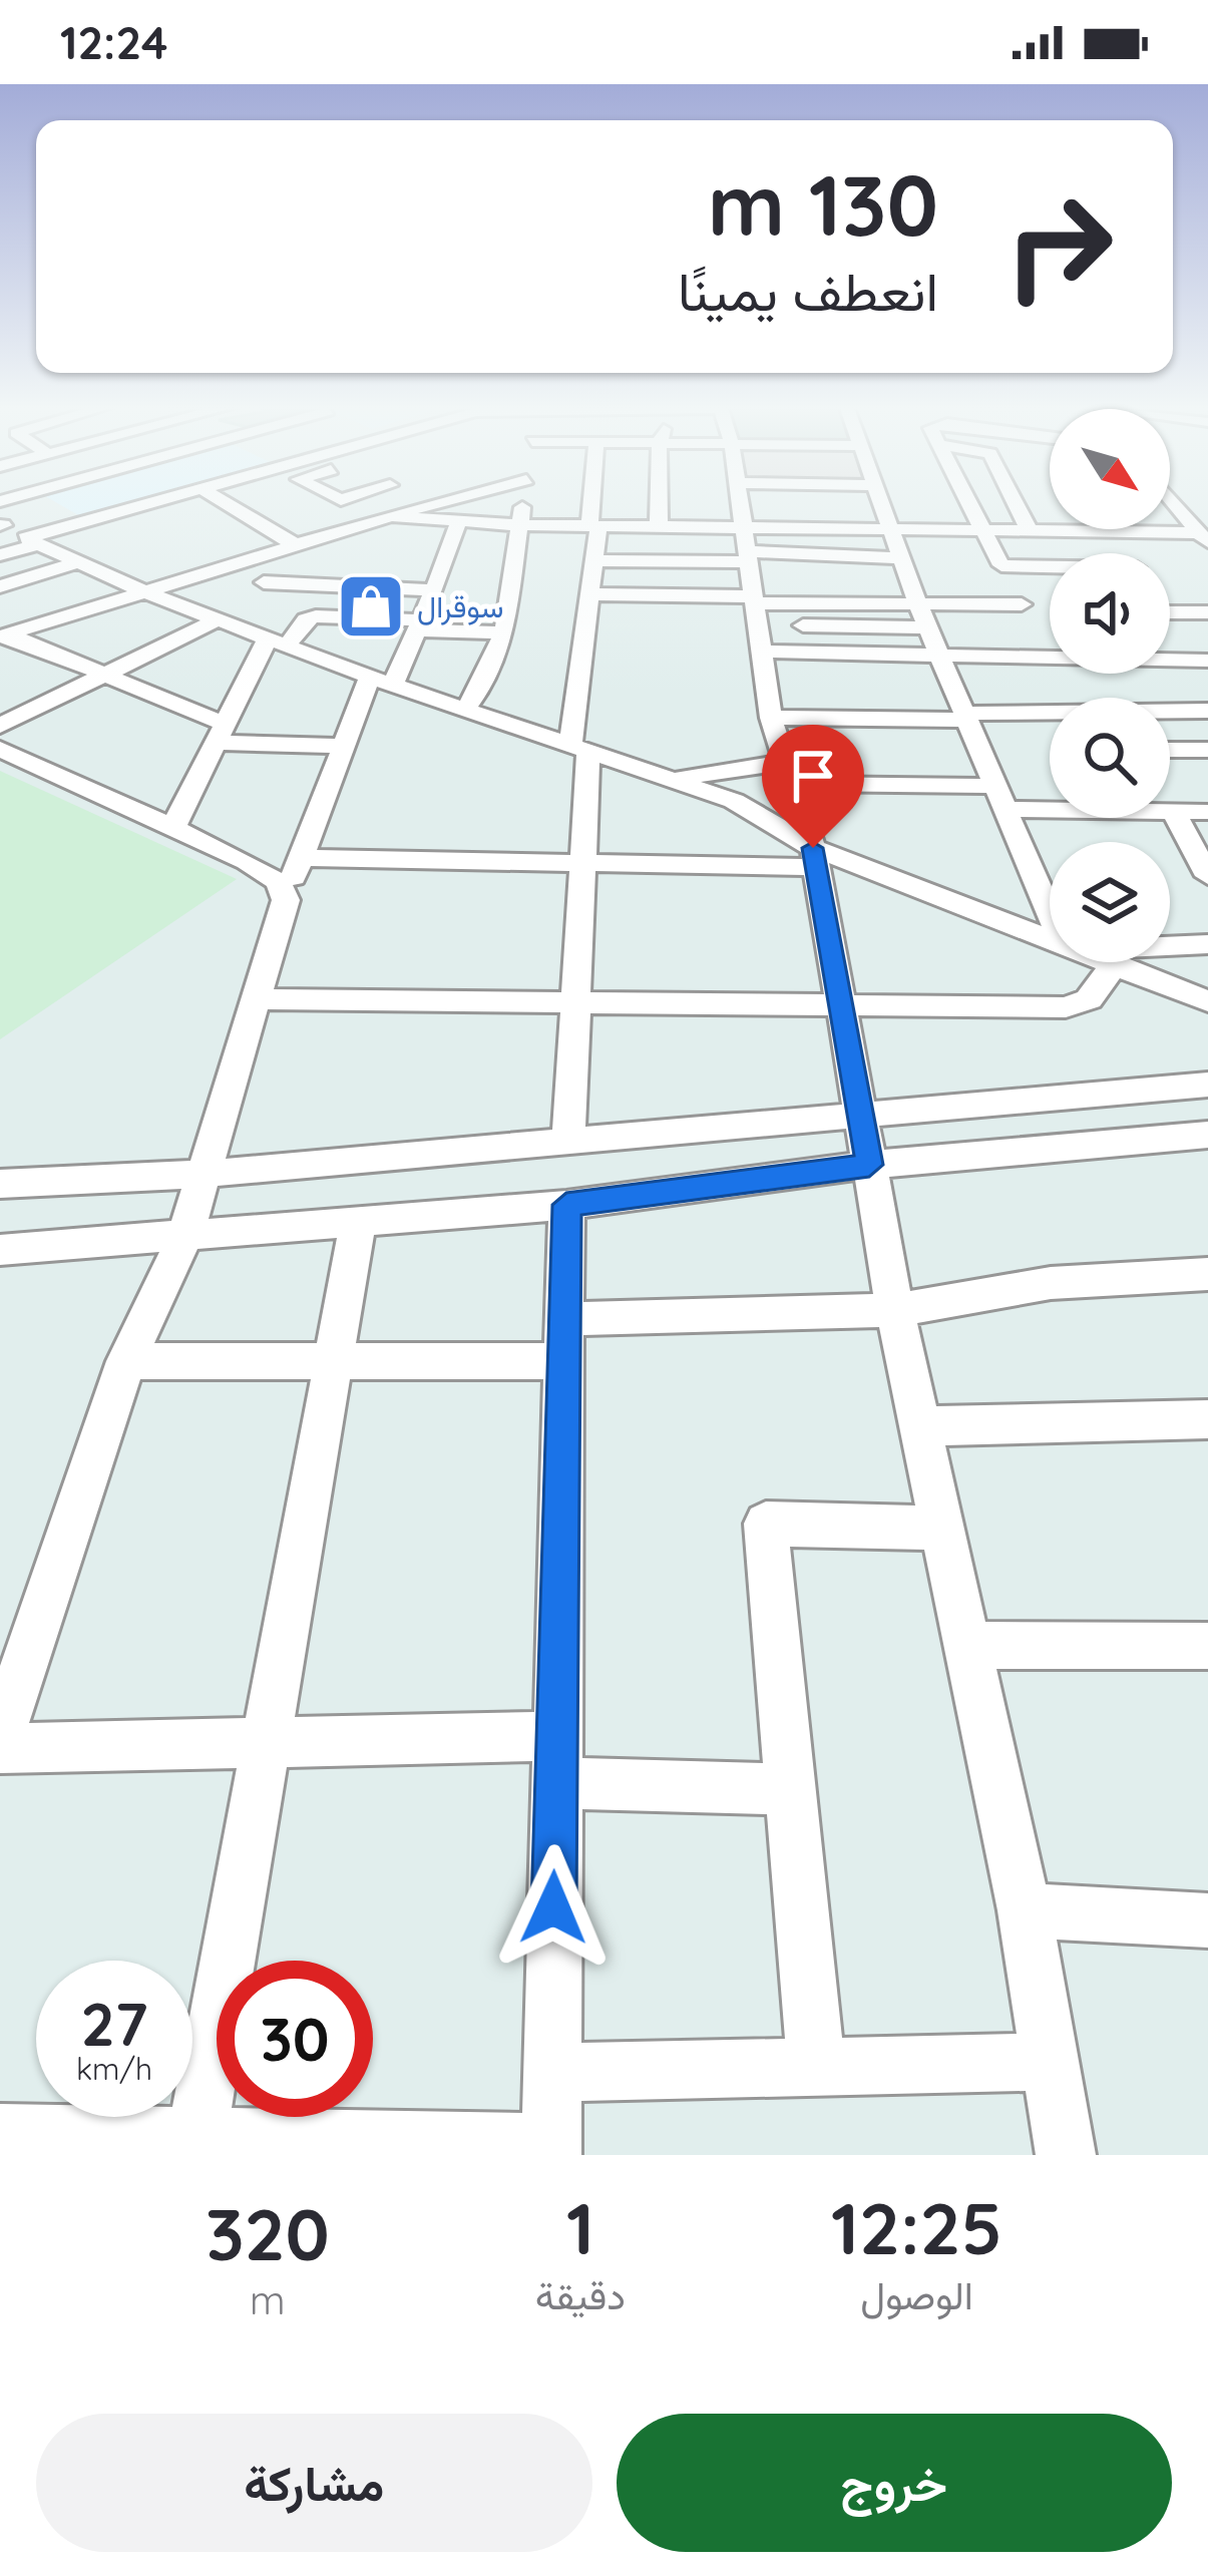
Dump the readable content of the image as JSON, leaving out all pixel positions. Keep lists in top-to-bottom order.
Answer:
{
  "places": {
    "shop": ["سوقرال"]
  },
  "north": "bottom right",
  "page": {
    "status": "12:24",
    "turn": ["130 m", "انعطف يمينًا"],
    "speed": "27 km/h",
    "limit": "30",
    "eta": [
      "12:25",
      "الوصول",
      "1",
      "دقيقة",
      "320",
      "m"
    ],
    "buttons": ["خروج", "مشاركة"]
  }
}
